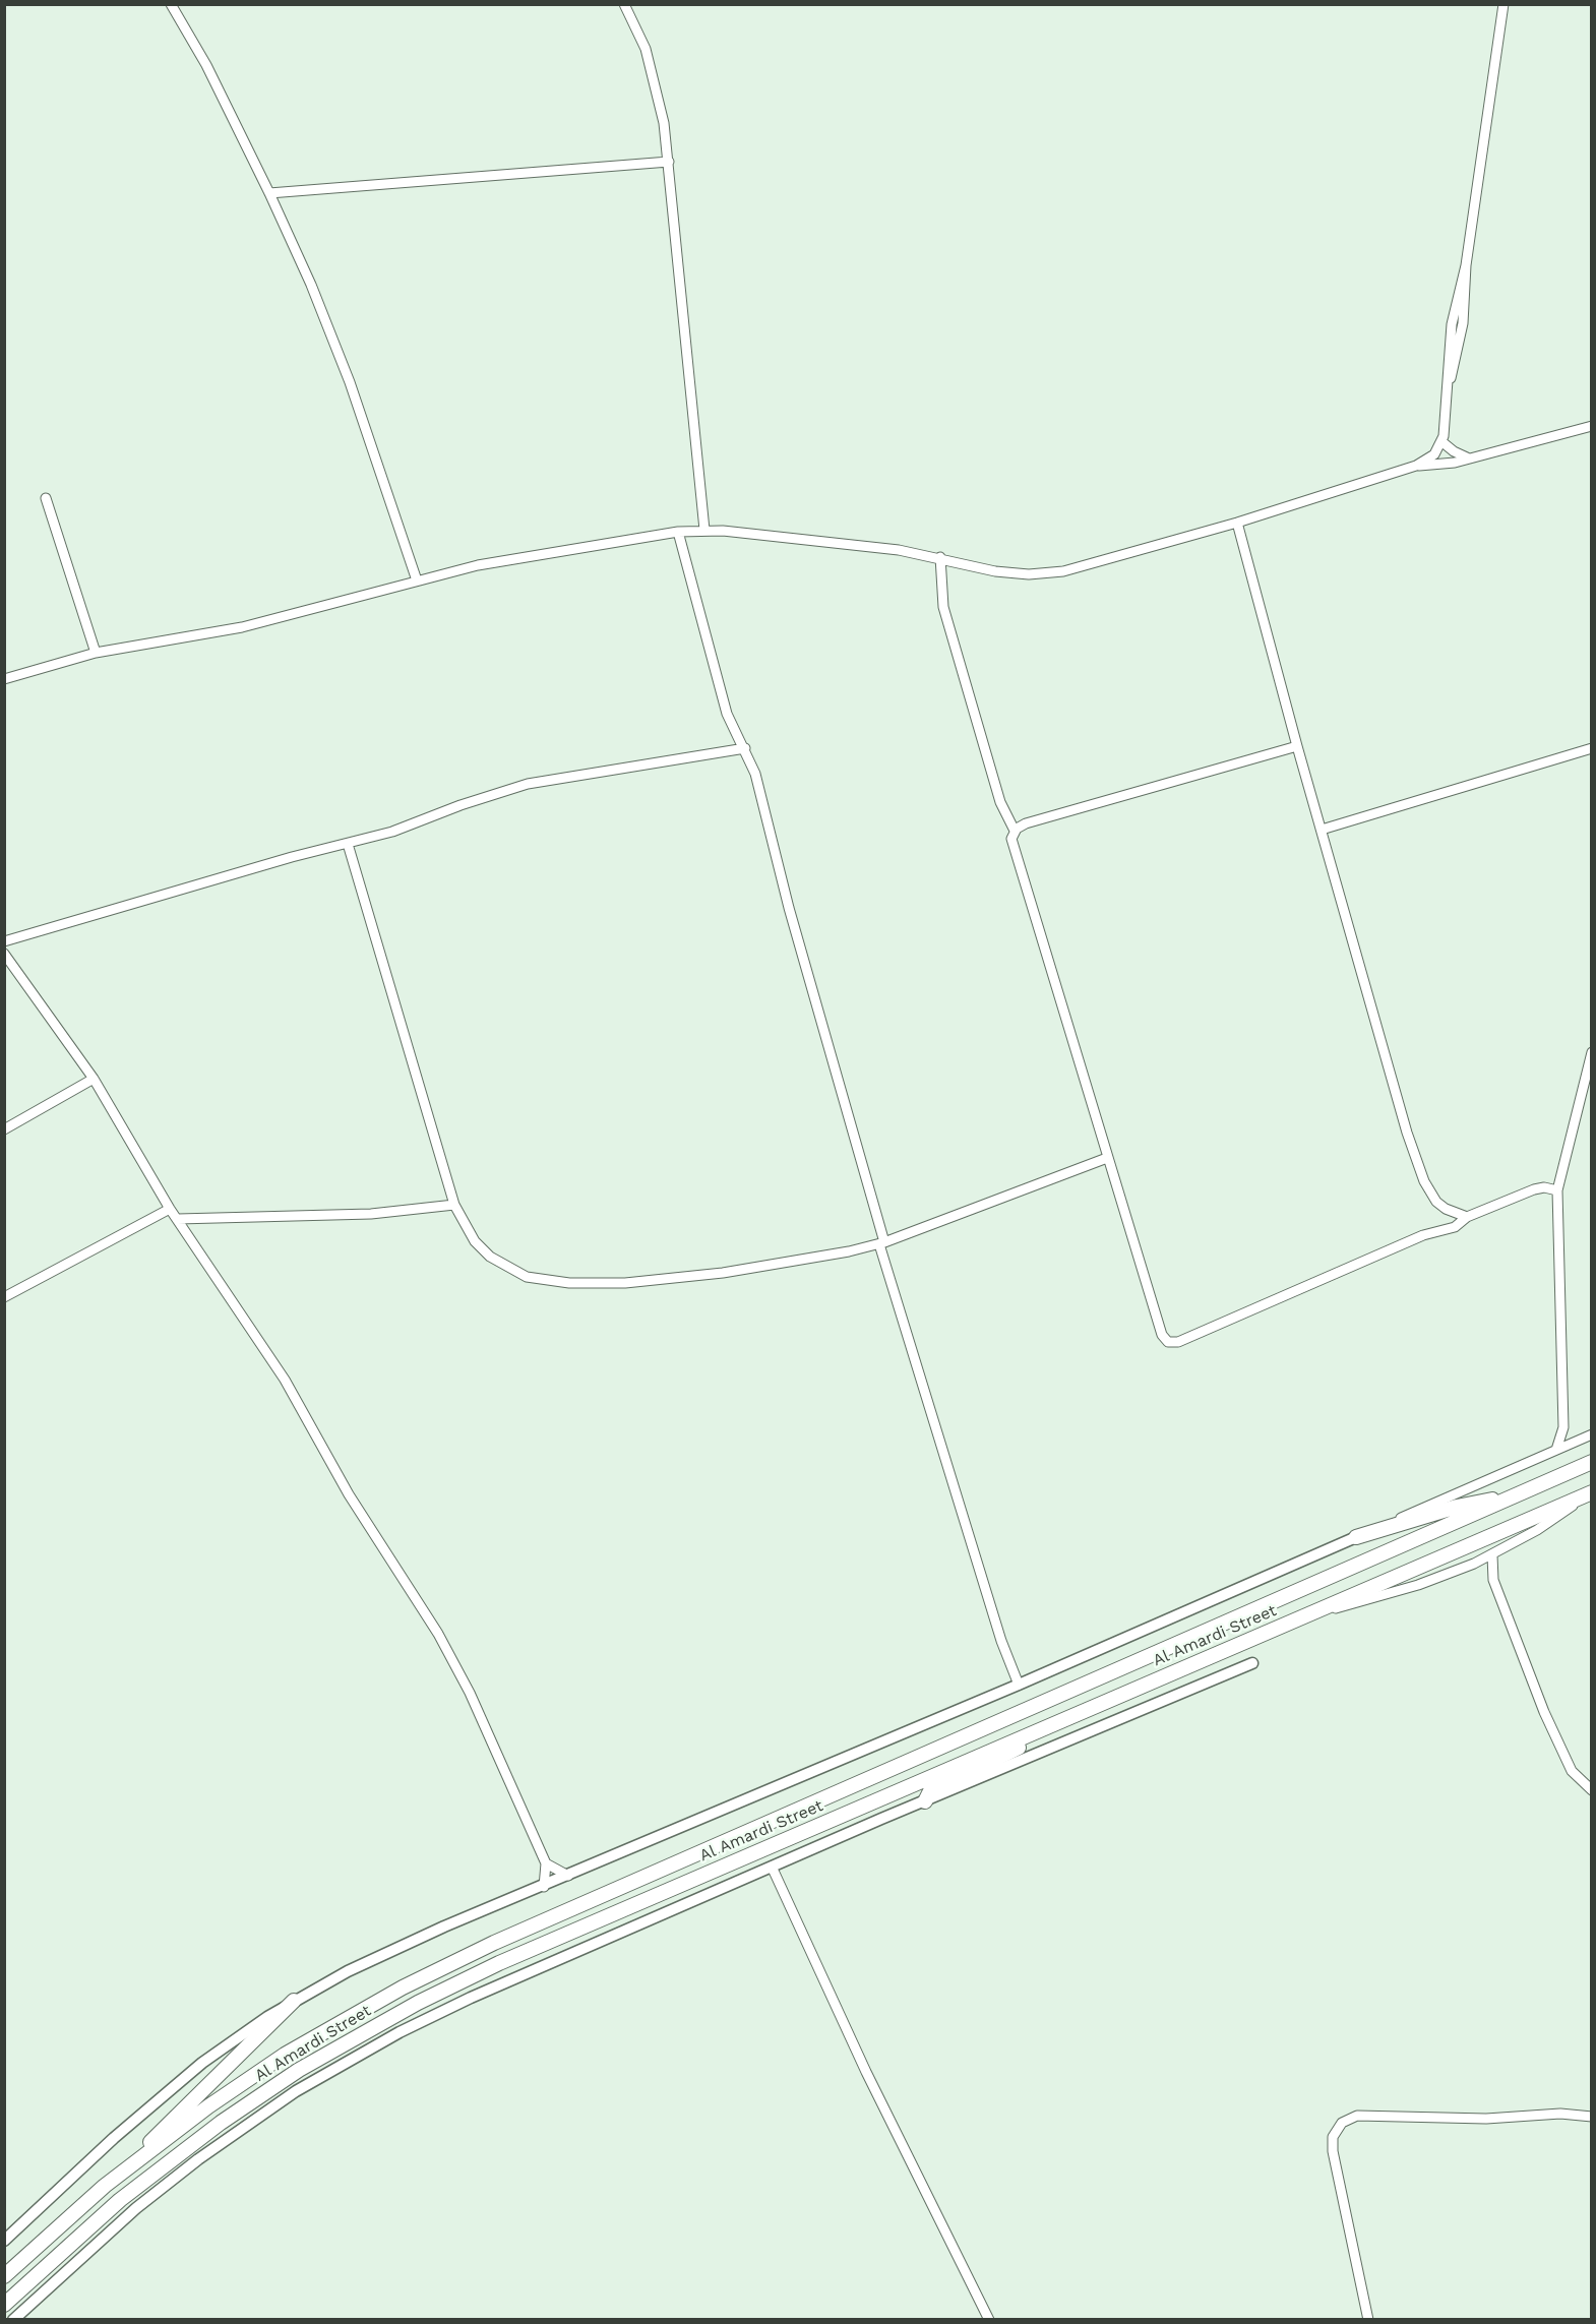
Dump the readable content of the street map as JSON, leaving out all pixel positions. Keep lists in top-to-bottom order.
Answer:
{
  "streets": {
    "main road": ["Al Amardi Street"]
  }
}
